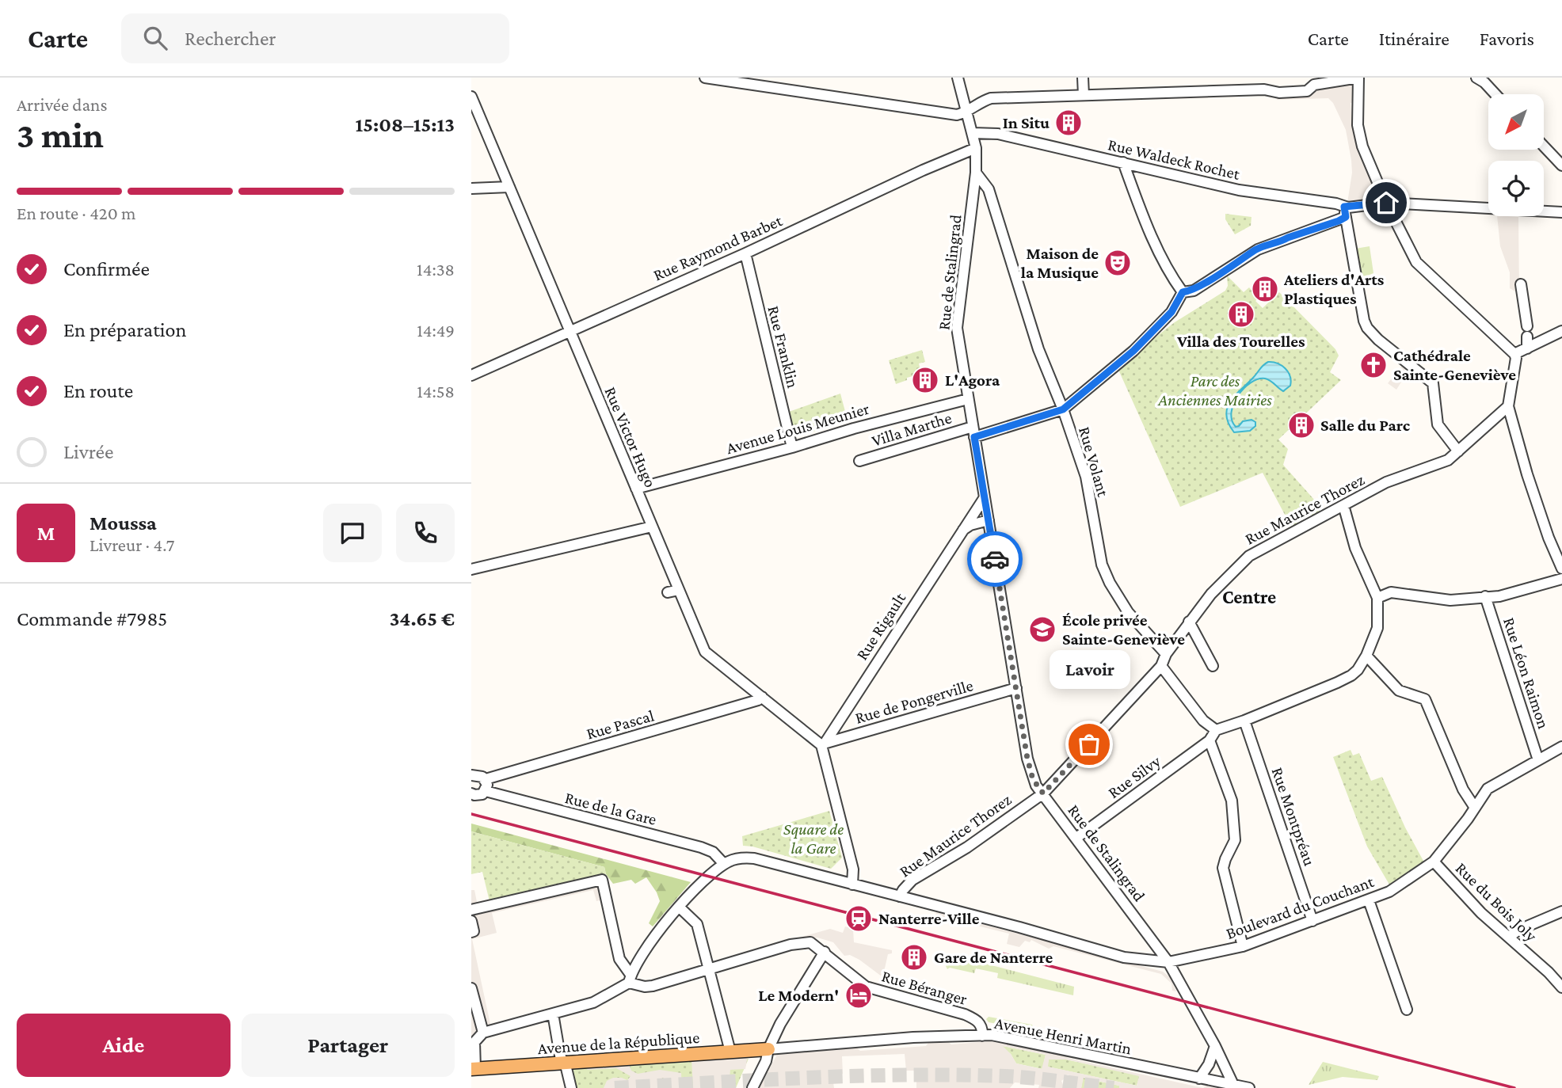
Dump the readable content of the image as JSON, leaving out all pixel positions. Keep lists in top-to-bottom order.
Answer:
{
  "streets": {
    "main road": ["Avenue de la République"],
    "street": [
      "Rue Waldeck Rochet",
      "Rue Raymond Barbet",
      "Rue de Stalingrad",
      "Rue Franklin",
      "Avenue Louis Meunier",
      "Villa Marthe",
      "Rue Victor Hugo",
      "Rue Volant",
      "Rue Maurice Thorez",
      "Rue Rigault",
      "Rue Léon Raimon",
      "Rue de Pongerville",
      "Rue Pascal",
      "Rue Silvy",
      "Rue de la Gare",
      "Rue Montpréau",
      "Rue du Bois Joly",
      "Boulevard du Couchant",
      "Rue Béranger",
      "Avenue Henri Martin"
    ]
  },
  "crossings": [
    ["Rue Waldeck Rochet", "Rue de Stalingrad"],
    ["Rue Raymond Barbet", "Rue de Stalingrad"],
    ["Rue Raymond Barbet", "Rue Franklin"],
    ["Rue Raymond Barbet", "Rue Victor Hugo"],
    ["Rue de Stalingrad", "Avenue Louis Meunier"],
    ["Rue de Stalingrad", "Villa Marthe"],
    ["Rue de Stalingrad", "Rue Volant"],
    ["Rue de Stalingrad", "Rue Maurice Thorez"],
    ["Rue de Stalingrad", "Rue Rigault"],
    ["Rue de Stalingrad", "Rue de Pongerville"],
    ["Rue de Stalingrad", "Rue Silvy"],
    ["Rue de Stalingrad", "Boulevard du Couchant"],
    ["Rue de Stalingrad", "Avenue Henri Martin"],
    ["Rue Franklin", "Avenue Louis Meunier"],
    ["Avenue Louis Meunier", "Rue Victor Hugo"],
    ["Villa Marthe", "Rue Volant"],
    ["Rue Victor Hugo", "Rue Rigault"],
    ["Rue Victor Hugo", "Rue de Pongerville"],
    ["Rue Victor Hugo", "Rue Pascal"],
    ["Rue Volant", "Rue Maurice Thorez"],
    ["Rue Maurice Thorez", "Boulevard du Couchant"],
    ["Rue Rigault", "Rue de Pongerville"],
    ["Rue Léon Raimon", "Boulevard du Couchant"],
    ["Rue de la Gare", "Boulevard du Couchant"],
    ["Rue Montpréau", "Boulevard du Couchant"],
    ["Rue du Bois Joly", "Boulevard du Couchant"],
    ["Rue Béranger", "Avenue Henri Martin"],
    ["Avenue Henri Martin", "Avenue de la République"]
  ],
  "districts": ["Centre"],
  "parks": ["Parc des Anciennes Mairies", "Square de la Gare"],
  "places": {
    "building": [
      "In Situ",
      "Ateliers d'Arts Plastiques",
      "Villa des Tourelles",
      "L'Agora",
      "Salle du Parc",
      "Gare de Nanterre"
    ],
    "theatre": ["Maison de la Musique"],
    "church": ["Cathédrale Sainte-Geneviève"],
    "school or university": ["École privée Sainte-Geneviève"],
    "other": ["Lavoir"],
    "station": ["Nanterre-Ville"],
    "hotel": ["Le Modern'"]
  },
  "north": "bottom left",
  "page": {
    "header": "Carte",
    "search": "Rechercher",
    "nav": ["Carte", "Itinéraire", "Favoris"],
    "heading": ["3 min", "Arrivée dans", "15:08–15:13"],
    "panel": [
      "Moussa",
      "Livreur · 4.7",
      "Commande #7985",
      "34.65 €"
    ],
    "bar": "En route · 420 m",
    "list": [
      ["Confirmée", "14:38"],
      ["En préparation", "14:49"],
      ["En route", "14:58"],
      "Livrée"
    ],
    "round": "M",
    "bubble": "Lavoir",
    "buttons": ["Aide", "Partager"]
  }
}
